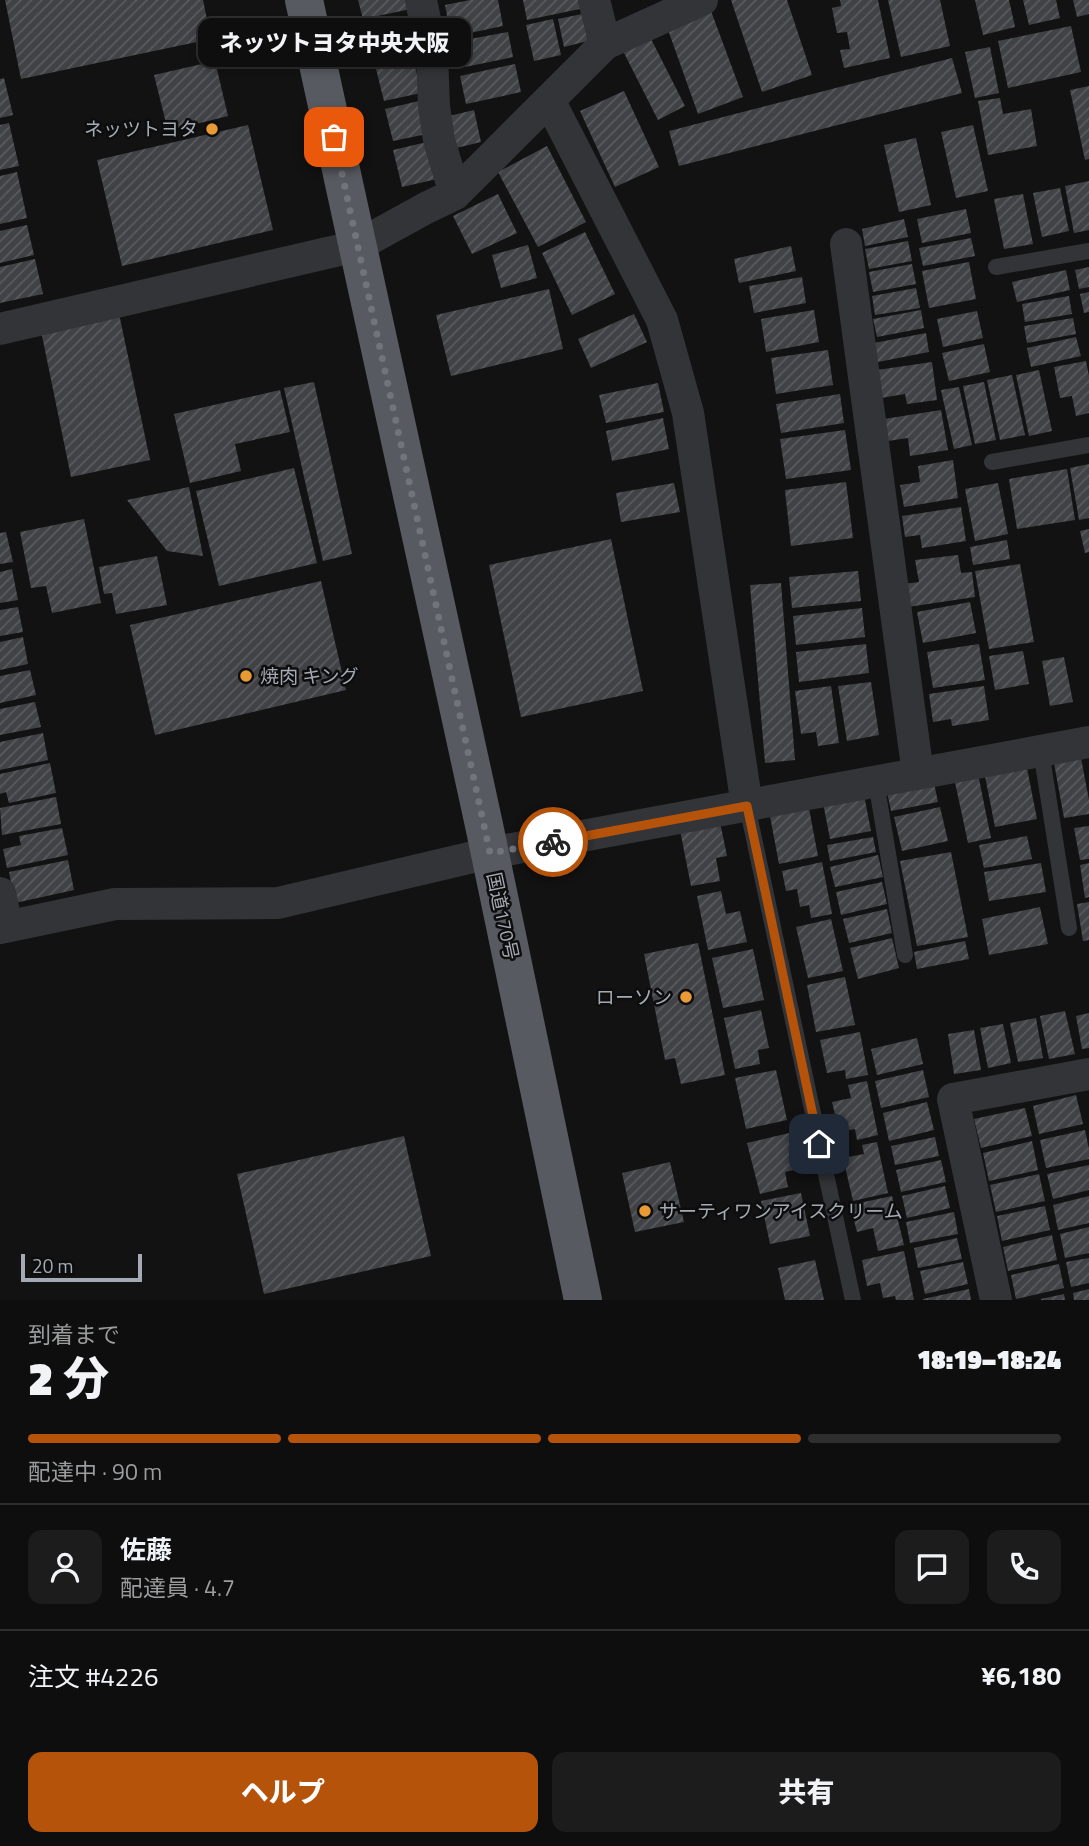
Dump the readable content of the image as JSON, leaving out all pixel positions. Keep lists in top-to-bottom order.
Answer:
{
  "streets": {
    "highway": ["国道170号"]
  },
  "places": [
    "ネッツトヨタ",
    "ネッツトヨタ中央大阪",
    "焼肉 キング",
    "ローソン",
    "サーティワンアイスクリーム"
  ],
  "scale_bar": "20 m",
  "page": {
    "bubble": "ネッツトヨタ中央大阪",
    "scale": "20 m",
    "heading": ["2 分", "到着まで", "18:19–18:24"],
    "panel": [
      "佐藤",
      "配達員 · 4.7",
      "注文 #4226",
      "¥6,180"
    ],
    "bar": "配達中 · 90 m",
    "buttons": ["ヘルプ", "共有"]
  }
}
